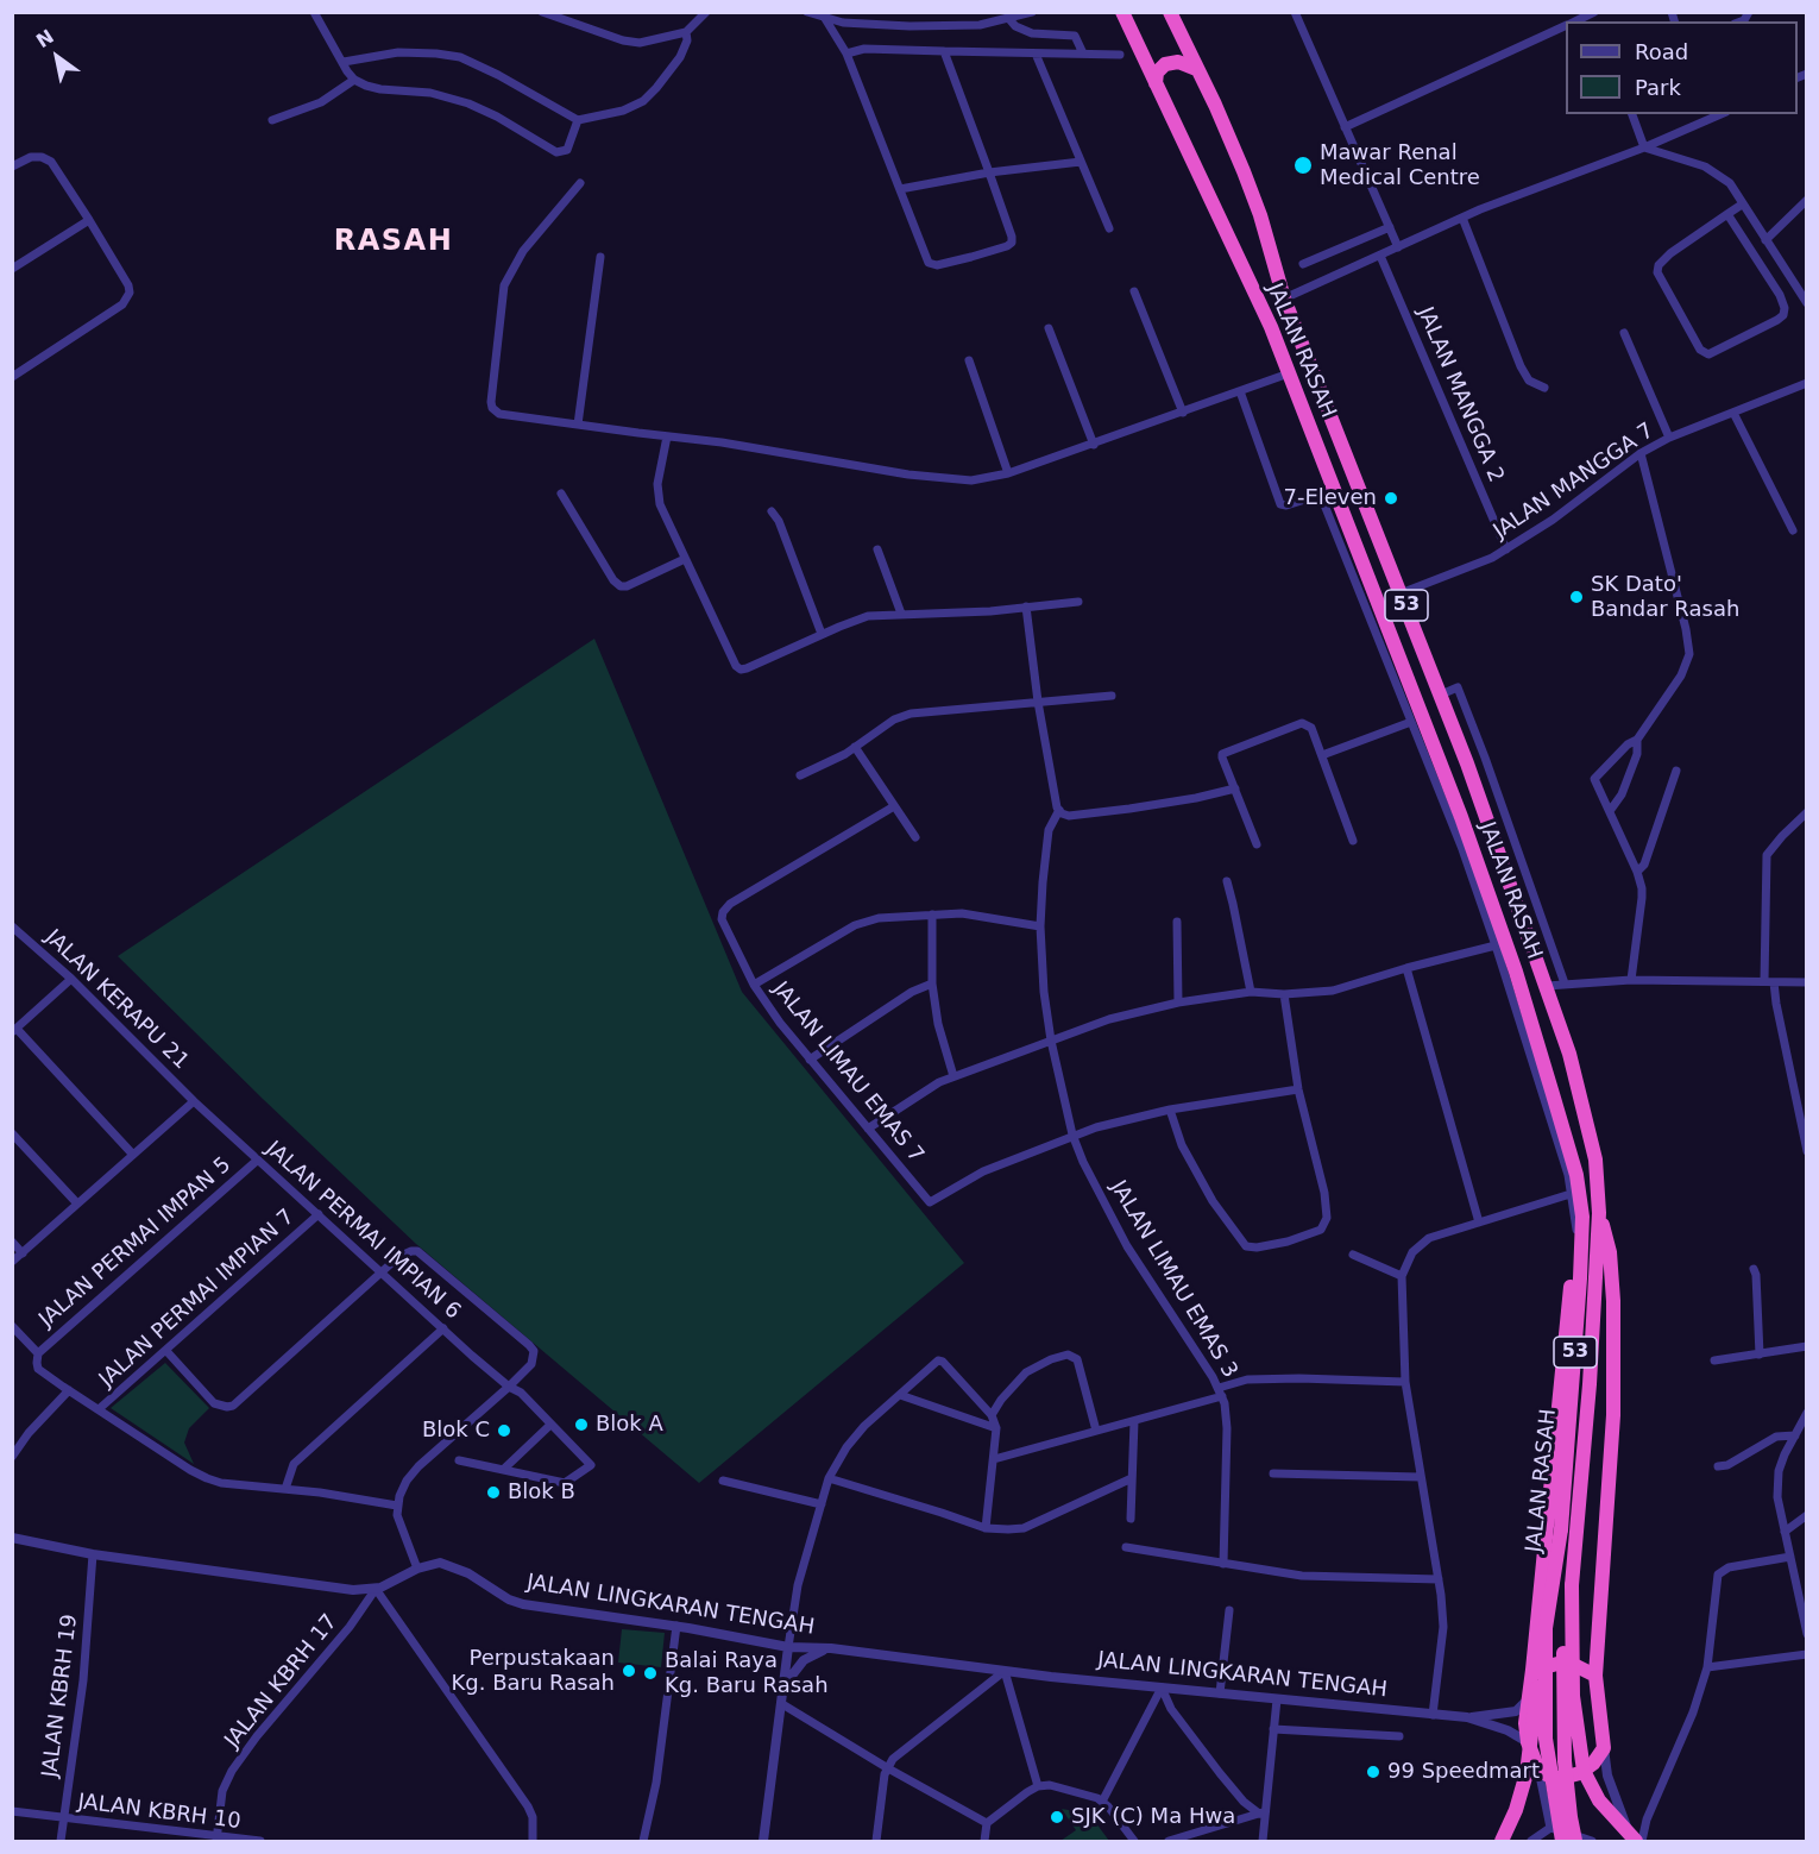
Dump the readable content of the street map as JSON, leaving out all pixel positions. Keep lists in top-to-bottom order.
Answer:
{
  "streets": {
    "highway": ["JALAN RASAH", "53"],
    "street": [
      "JALAN MANGGA 2",
      "JALAN MANGGA 7",
      "JALAN KERAPU 21",
      "JALAN LIMAU EMAS 7",
      "JALAN PERMAI IMPIAN 6",
      "JALAN PERMAI IMPAN 5",
      "JALAN LIMAU EMAS 3",
      "JALAN PERMAI IMPIAN 7",
      "JALAN LINGKARAN TENGAH",
      "JALAN KBRH 17",
      "JALAN KBRH 19",
      "JALAN KBRH 10"
    ]
  },
  "crossings": [
    ["JALAN RASAH", "JALAN MANGGA 7"],
    ["JALAN MANGGA 2", "JALAN MANGGA 7"],
    ["JALAN KERAPU 21", "JALAN PERMAI IMPIAN 6"],
    ["JALAN LIMAU EMAS 7", "JALAN LIMAU EMAS 3"],
    ["JALAN PERMAI IMPIAN 6", "JALAN PERMAI IMPAN 5"],
    ["JALAN PERMAI IMPIAN 6", "JALAN PERMAI IMPIAN 7"],
    ["JALAN LINGKARAN TENGAH", "JALAN KBRH 17"],
    ["JALAN LINGKARAN TENGAH", "JALAN KBRH 19"],
    ["JALAN KBRH 17", "JALAN KBRH 10"],
    ["JALAN KBRH 19", "JALAN KBRH 10"]
  ],
  "districts": ["RASAH"],
  "places": [
    "Mawar Renal Medical Centre",
    "7-Eleven",
    "SK Dato' Bandar Rasah",
    "Blok A",
    "Blok C",
    "Blok B",
    "Perpustakaan Kg. Baru Rasah",
    "Balai Raya Kg. Baru Rasah",
    "99 Speedmart",
    "SJK (C) Ma Hwa"
  ],
  "legend": ["Road", "Park"],
  "north": "top left"
}
